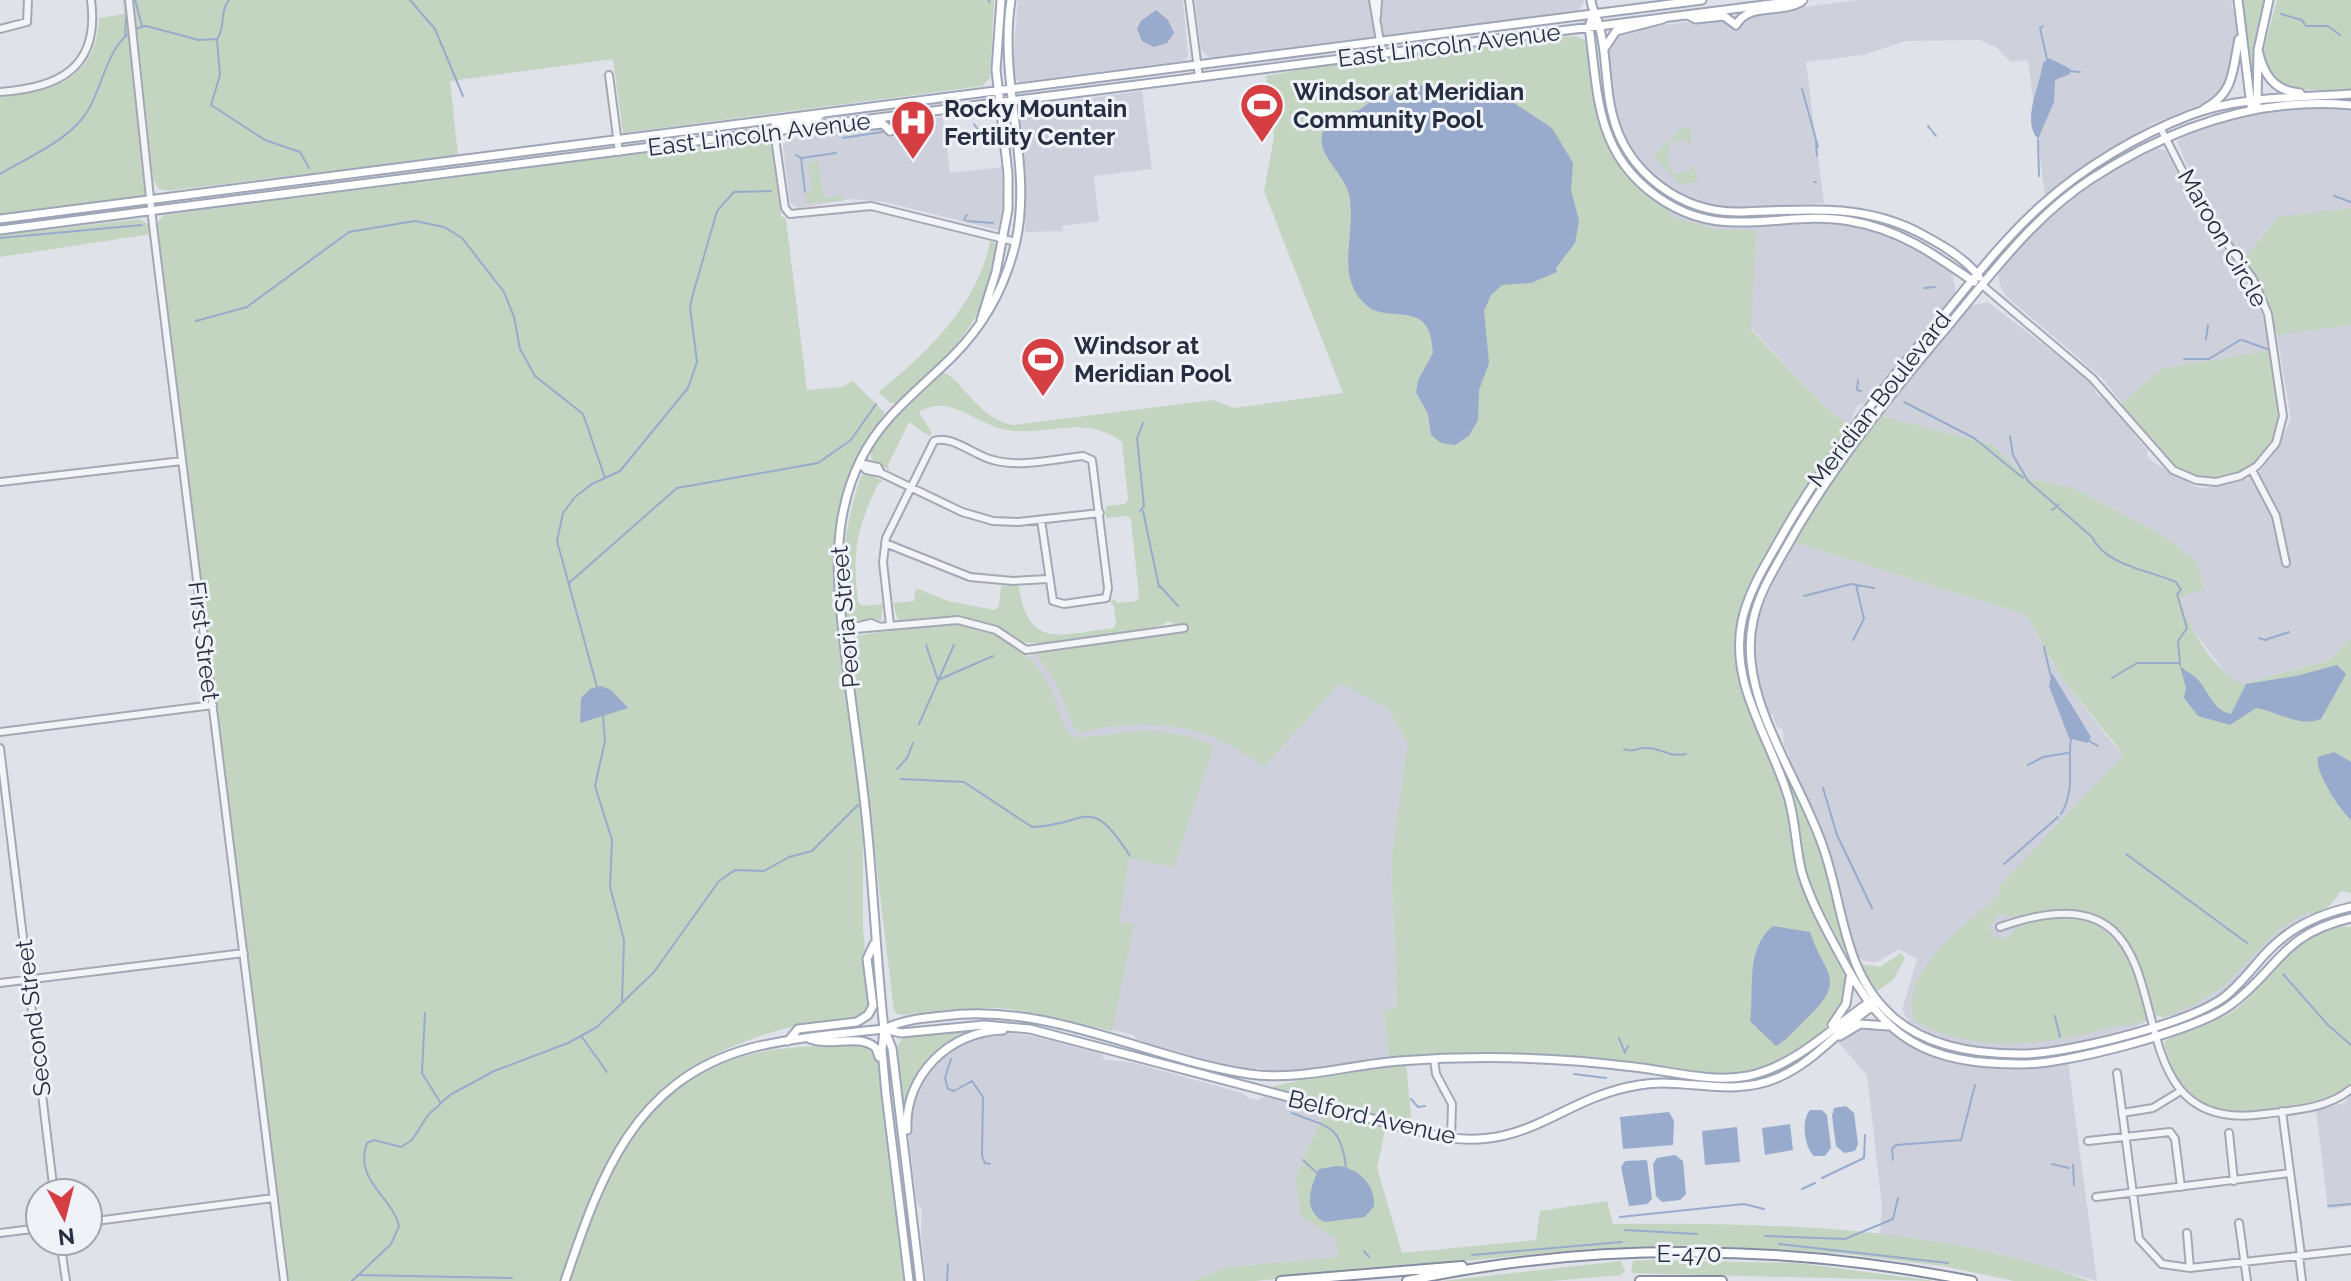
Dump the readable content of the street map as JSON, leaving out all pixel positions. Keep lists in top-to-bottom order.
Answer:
{
  "streets": {
    "highway": ["E-470"],
    "main road": [
      "East Lincoln Avenue",
      "Meridian Boulevard",
      "Peoria Street",
      "Belford Avenue"
    ],
    "street": ["Maroon Circle", "First Street", "Second Street"]
  },
  "crossings": [
    ["East Lincoln Avenue", "Peoria Street"],
    ["East Lincoln Avenue", "First Street"],
    ["Maroon Circle", "Meridian Boulevard"],
    ["Meridian Boulevard", "Belford Avenue"]
  ],
  "places": {
    "sports": ["Windsor at Meridian Community Pool", "Windsor at Meridian Pool"],
    "hospital": ["Rocky Mountain Fertility Center"]
  },
  "north": "bottom"
}
